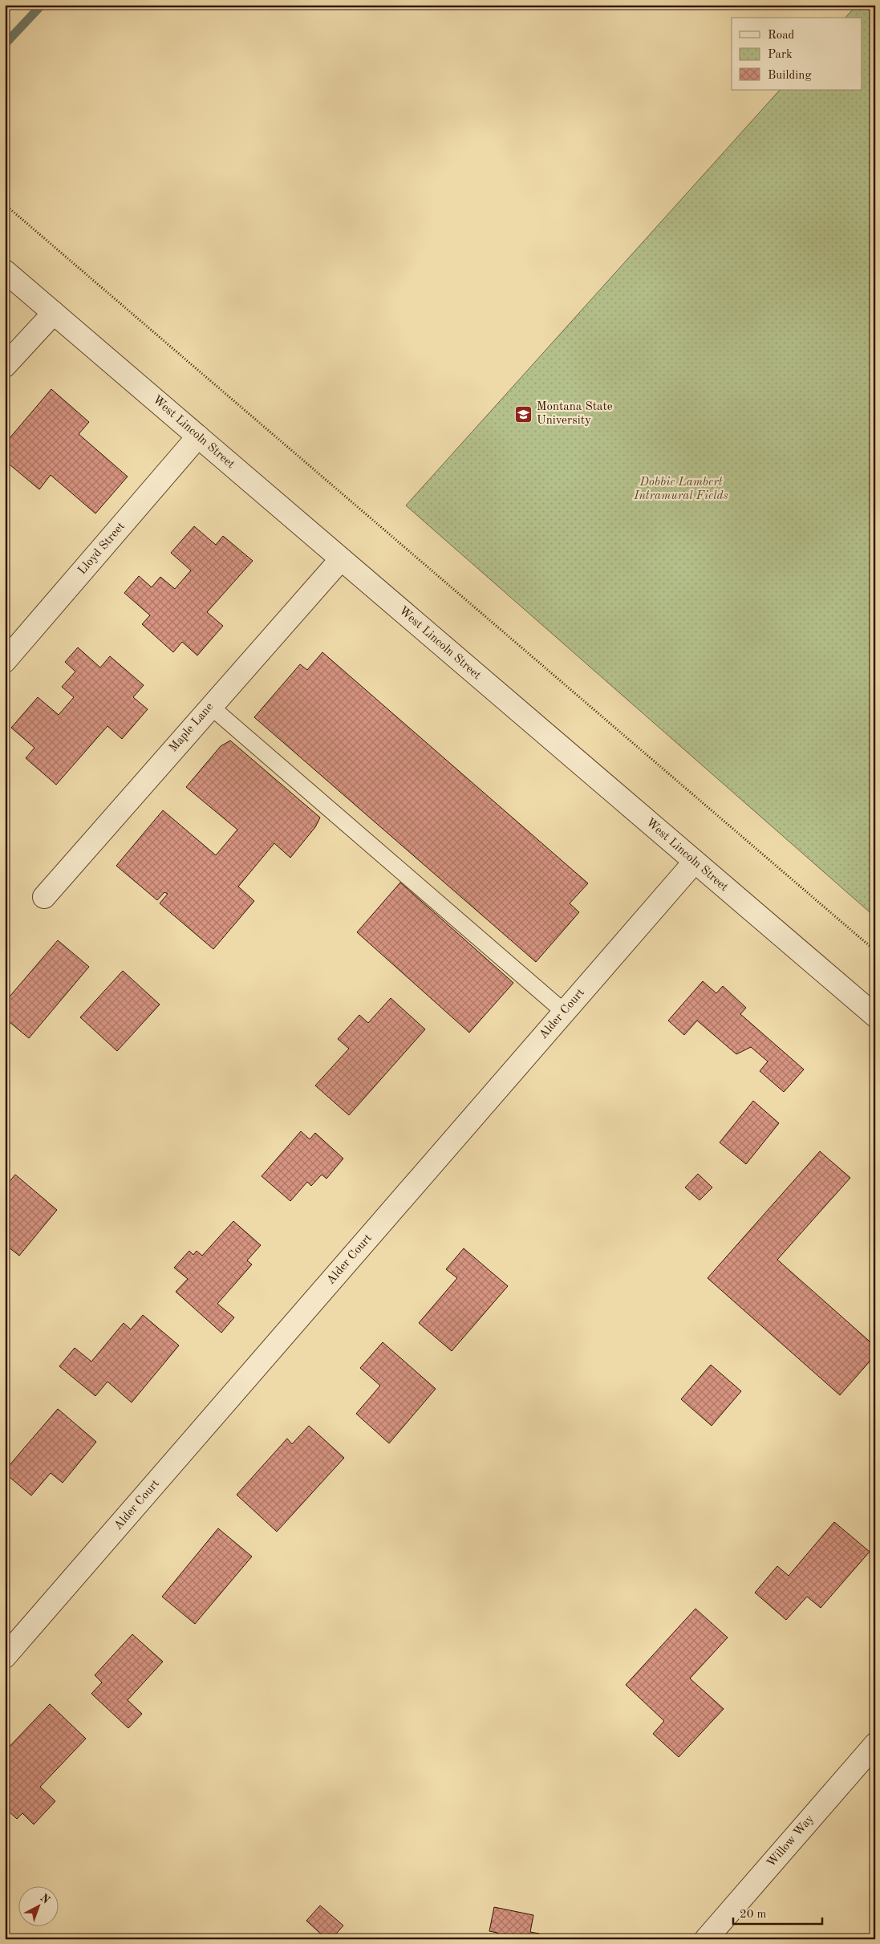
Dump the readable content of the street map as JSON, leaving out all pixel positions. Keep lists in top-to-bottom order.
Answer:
{
  "streets": {
    "street": [
      "West Lincoln Street",
      "Lloyd Street",
      "Maple Lane",
      "Alder Court",
      "Willow Way"
    ]
  },
  "crossings": [
    ["West Lincoln Street", "Lloyd Street"],
    ["West Lincoln Street", "Maple Lane"],
    ["West Lincoln Street", "Alder Court"]
  ],
  "parks": ["Dobbie Lambert Intramural Fields"],
  "places": {
    "school or university": ["Montana State University"]
  },
  "legend": ["Road", "Park", "Building"],
  "scale_bar": "20 m",
  "north": "top right"
}
